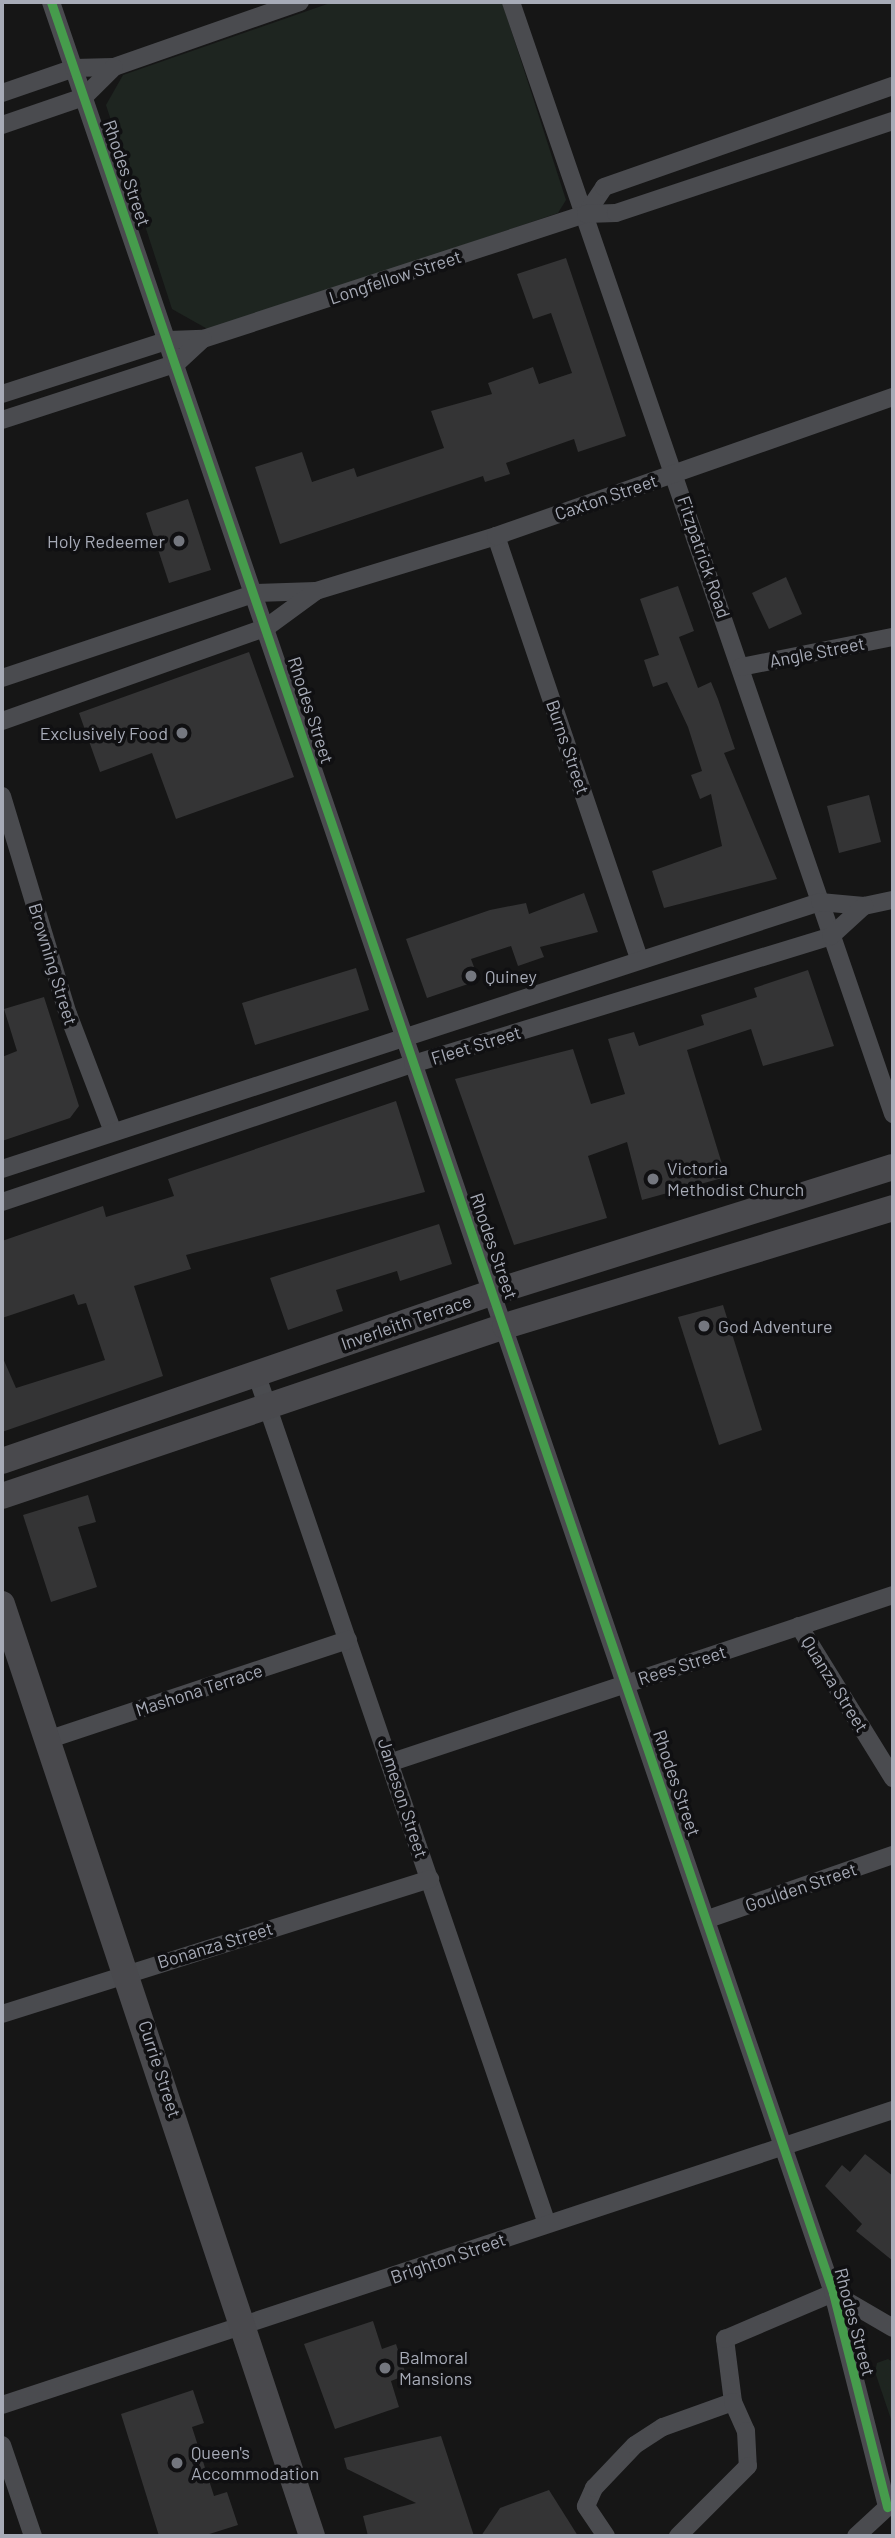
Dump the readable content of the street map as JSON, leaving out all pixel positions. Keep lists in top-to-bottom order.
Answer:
{
  "streets": {
    "street": [
      "Rhodes Street",
      "Longfellow Street",
      "Caxton Street",
      "Fitzpatrick Road",
      "Angle Street",
      "Burns Street",
      "Browning Street",
      "Fleet Street",
      "Inverleith Terrace",
      "Rees Street",
      "Quanza Street",
      "Mashona Terrace",
      "Jameson Street",
      "Goulden Street",
      "Bonanza Street",
      "Currie Street",
      "Brighton Street"
    ]
  },
  "crossings": [
    ["Rhodes Street", "Longfellow Street"],
    ["Rhodes Street", "Caxton Street"],
    ["Rhodes Street", "Fleet Street"],
    ["Rhodes Street", "Inverleith Terrace"],
    ["Rhodes Street", "Rees Street"],
    ["Rhodes Street", "Goulden Street"],
    ["Rhodes Street", "Brighton Street"],
    ["Longfellow Street", "Fitzpatrick Road"],
    ["Caxton Street", "Fitzpatrick Road"],
    ["Caxton Street", "Burns Street"],
    ["Fitzpatrick Road", "Angle Street"],
    ["Fitzpatrick Road", "Fleet Street"],
    ["Burns Street", "Fleet Street"],
    ["Browning Street", "Fleet Street"],
    ["Inverleith Terrace", "Jameson Street"],
    ["Rees Street", "Quanza Street"],
    ["Rees Street", "Jameson Street"],
    ["Mashona Terrace", "Jameson Street"],
    ["Mashona Terrace", "Currie Street"],
    ["Jameson Street", "Bonanza Street"],
    ["Jameson Street", "Brighton Street"],
    ["Bonanza Street", "Currie Street"],
    ["Currie Street", "Brighton Street"]
  ],
  "places": [
    "Holy Redeemer",
    "Exclusively Food",
    "Quiney",
    "Victoria Methodist Church",
    "God Adventure",
    "Balmoral Mansions",
    "Queen's Accommodation"
  ]
}
